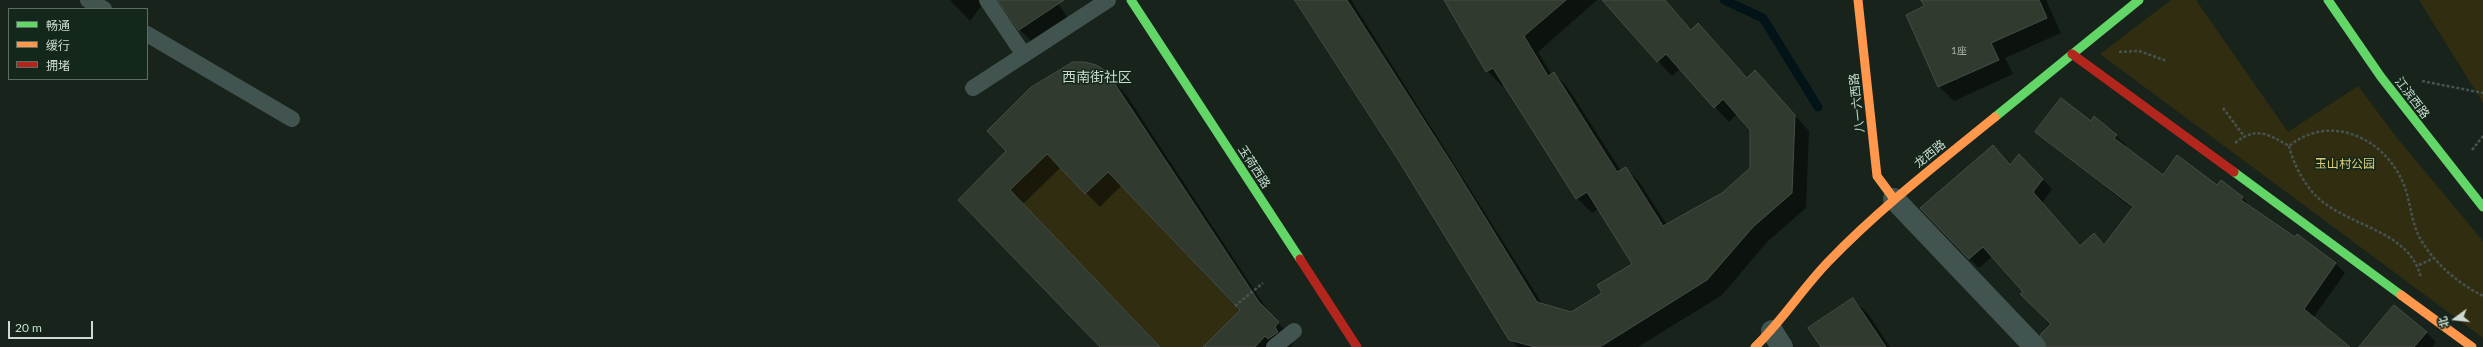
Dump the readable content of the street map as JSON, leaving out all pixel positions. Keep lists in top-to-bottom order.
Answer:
{
  "streets": {
    "street": [
      "江滨西路",
      "八一六西路",
      "龙西路",
      "玉荷西路"
    ]
  },
  "crossings": [
    ["八一六西路", "龙西路"]
  ],
  "districts": ["西南街社区"],
  "parks": ["玉山村公园"],
  "house_numbers": ["1座"],
  "legend": ["畅通", "缓行", "拥堵"],
  "scale_bar": "20 m",
  "north": "left"
}
